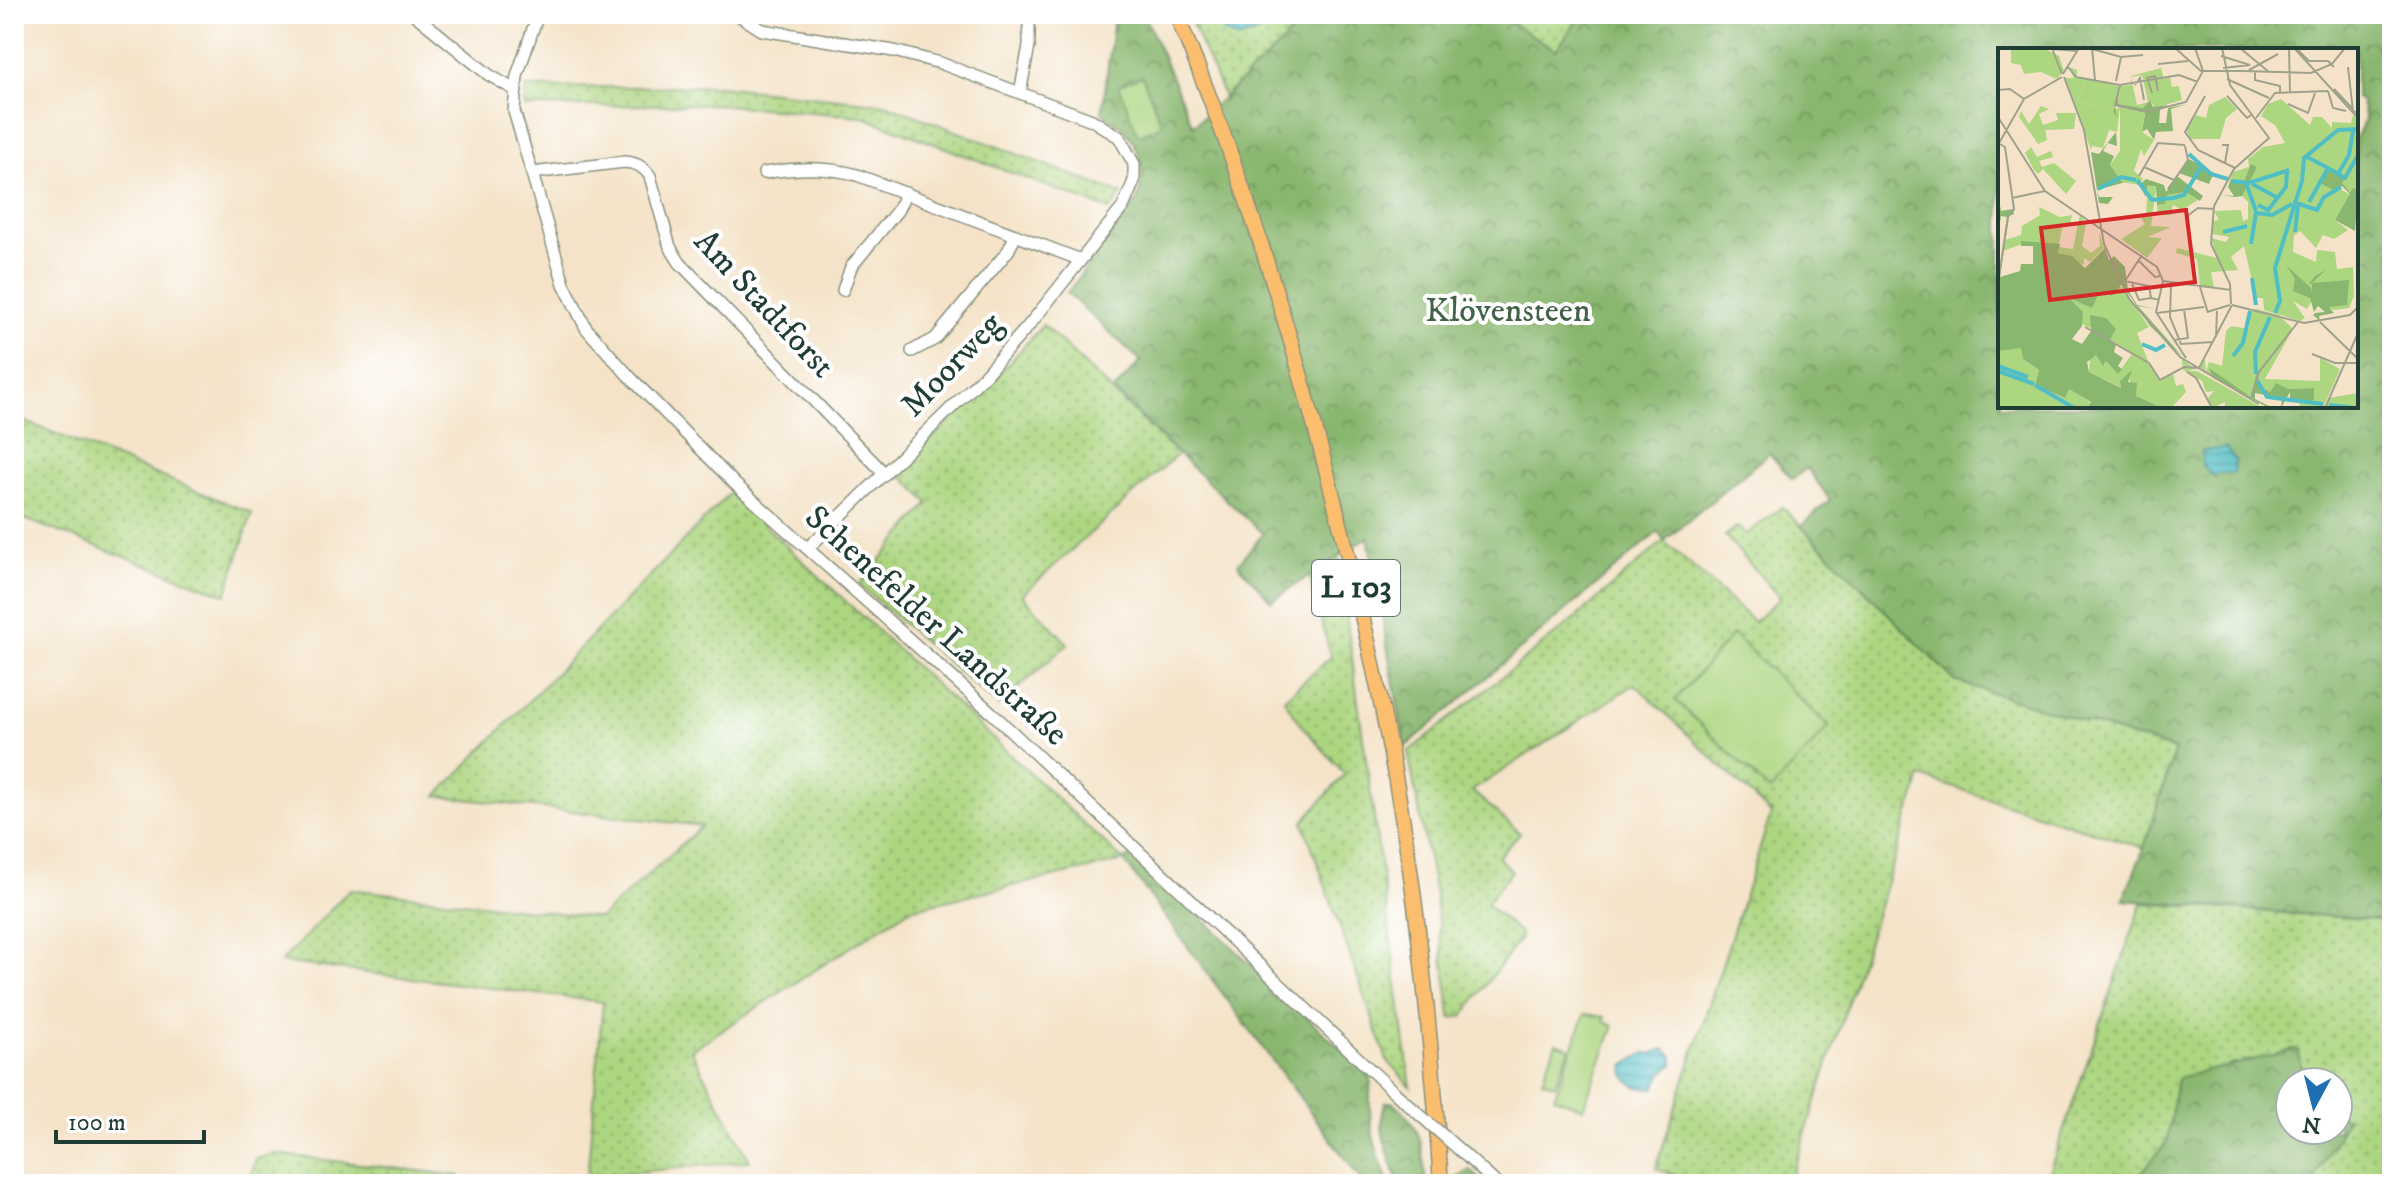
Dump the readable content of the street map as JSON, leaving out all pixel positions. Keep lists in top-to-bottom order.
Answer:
{
  "streets": {
    "main road": ["L 103"],
    "street": ["Am Stadtforst", "Moorweg", "Schenefelder Landstraße"]
  },
  "crossings": [
    ["Am Stadtforst", "Moorweg"],
    ["Am Stadtforst", "Schenefelder Landstraße"],
    ["Moorweg", "Schenefelder Landstraße"]
  ],
  "parks": ["Klövensteen"],
  "scale_bar": "100 m",
  "north": "bottom"
}
